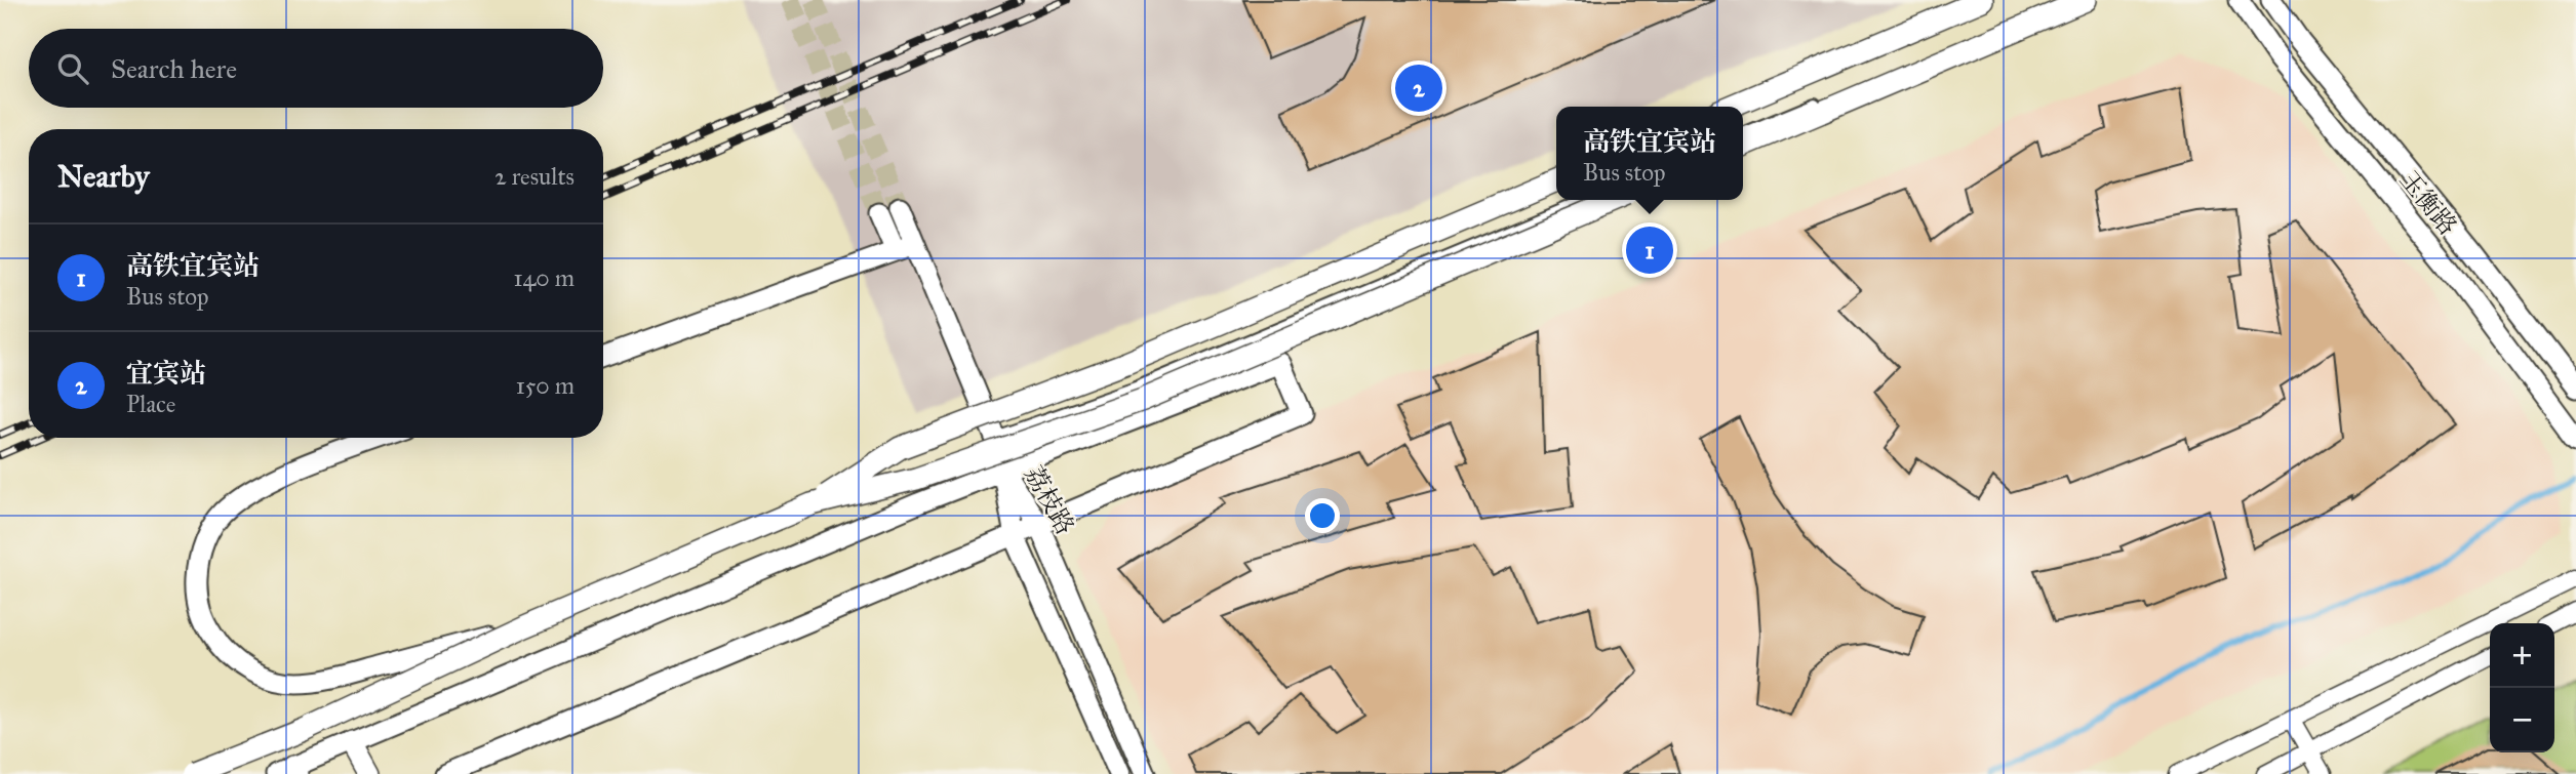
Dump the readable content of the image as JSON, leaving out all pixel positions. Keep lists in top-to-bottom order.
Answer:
{
  "streets": {
    "street": ["玉衡路", "荔枝路"]
  },
  "page": {
    "search": "Search here",
    "pins": ["2", "1"],
    "popup": ["高铁宜宾站", "Bus stop"],
    "heading": ["Nearby", "2 results"],
    "list": [
      {
        "mark": "1",
        "name": "高铁宜宾站",
        "note": "Bus stop",
        "value": "140 m"
      },
      {
        "mark": "2",
        "name": "宜宾站",
        "note": "Place",
        "value": "150 m"
      }
    ],
    "map_buttons": ["+", "−"]
  }
}
